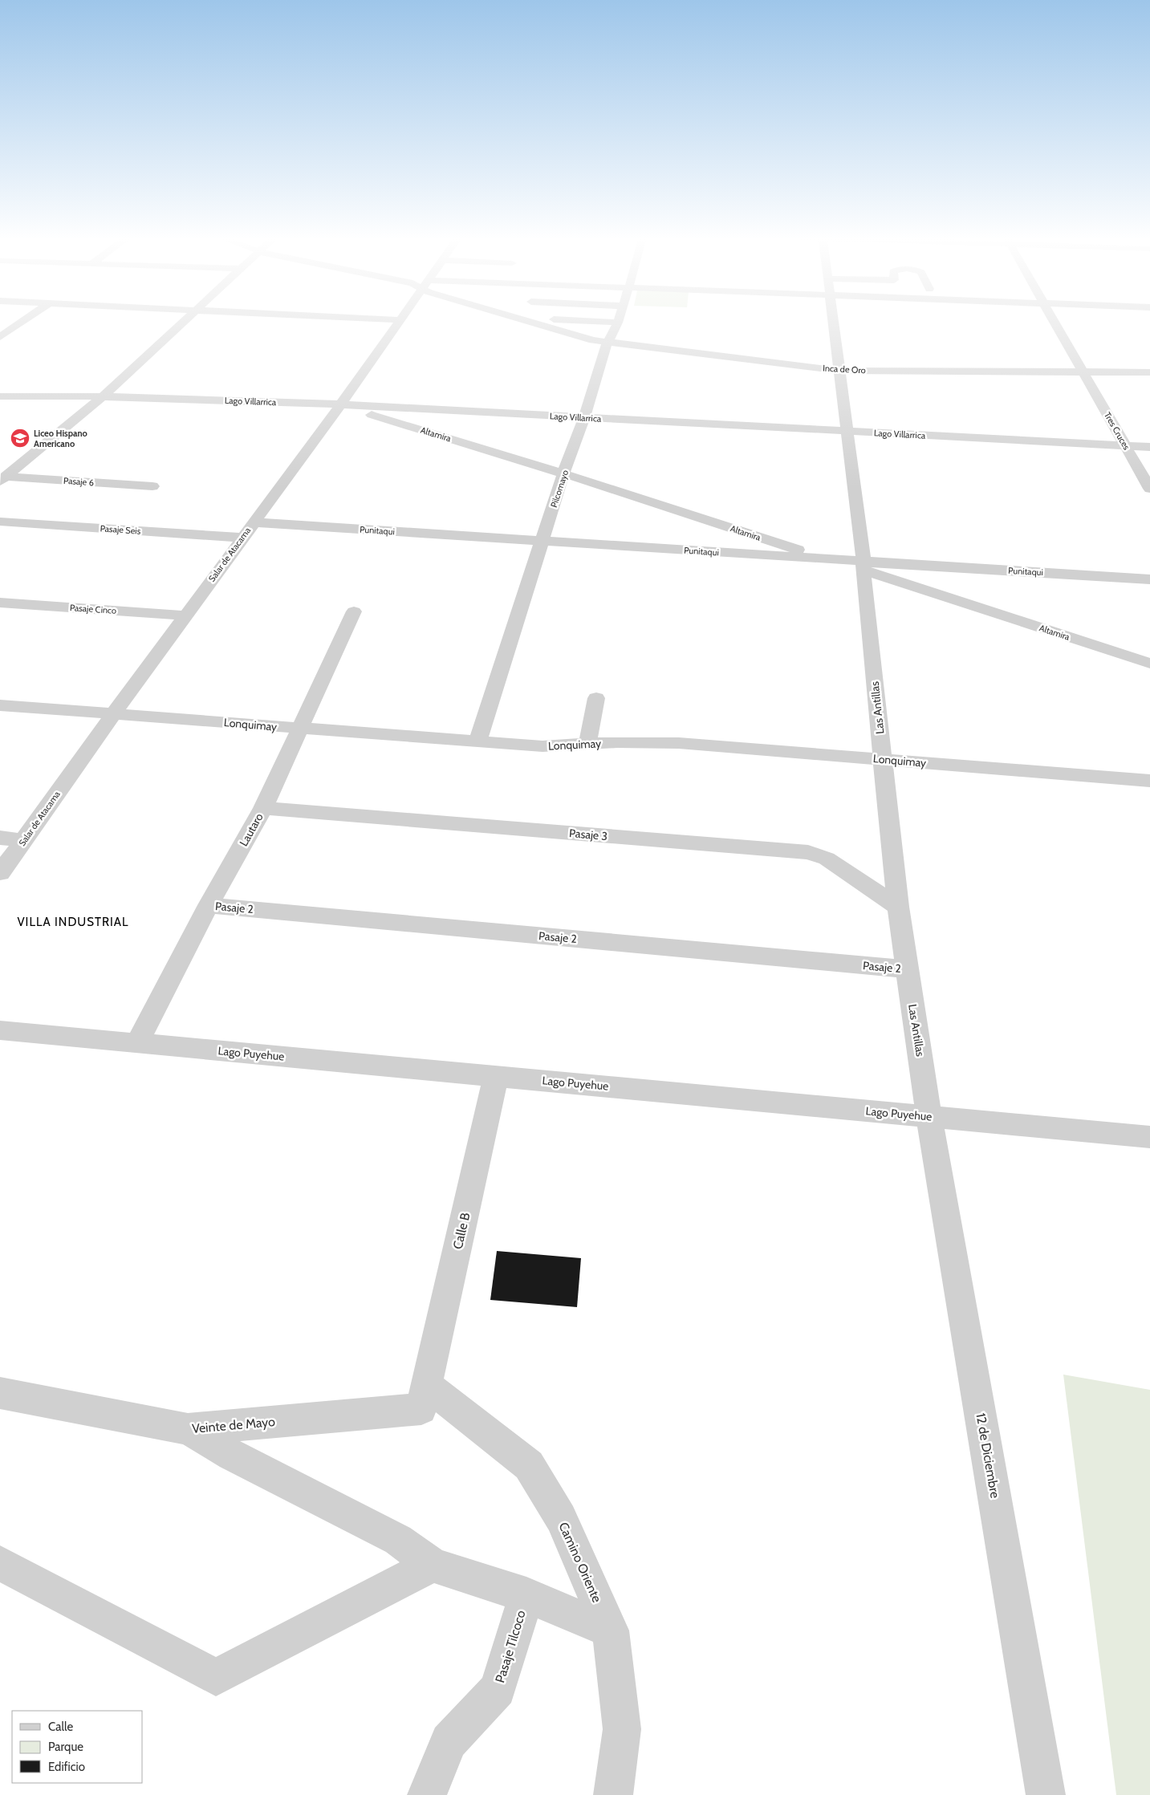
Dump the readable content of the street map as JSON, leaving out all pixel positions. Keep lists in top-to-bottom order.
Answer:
{
  "streets": {
    "street": [
      "Inca de Oro",
      "Lago Villarrica",
      "Tres Cruces",
      "Altamira",
      "Pasaje 6",
      "Pilcomayo",
      "Pasaje Seis",
      "Punitaqui",
      "Salar de Atacama",
      "Pasaje Cinco",
      "Las Antillas",
      "Lonquimay",
      "Lautaro",
      "Pasaje 3",
      "Pasaje 2",
      "Lago Puyehue",
      "Calle B",
      "Veinte de Mayo",
      "12 de Diciembre",
      "Camino Oriente",
      "Pasaje Tilcoco"
    ]
  },
  "crossings": [
    ["Inca de Oro", "Tres Cruces"],
    ["Inca de Oro", "Pilcomayo"],
    ["Inca de Oro", "Las Antillas"],
    ["Lago Villarrica", "Tres Cruces"],
    ["Lago Villarrica", "Altamira"],
    ["Lago Villarrica", "Pilcomayo"],
    ["Lago Villarrica", "Salar de Atacama"],
    ["Lago Villarrica", "Las Antillas"],
    ["Altamira", "Pilcomayo"],
    ["Altamira", "Punitaqui"],
    ["Altamira", "Salar de Atacama"],
    ["Altamira", "Las Antillas"],
    ["Pilcomayo", "Punitaqui"],
    ["Pilcomayo", "Lonquimay"],
    ["Pasaje Seis", "Salar de Atacama"],
    ["Punitaqui", "Salar de Atacama"],
    ["Punitaqui", "Las Antillas"],
    ["Salar de Atacama", "Pasaje Cinco"],
    ["Salar de Atacama", "Lonquimay"],
    ["Las Antillas", "Lonquimay"],
    ["Las Antillas", "Pasaje 3"],
    ["Las Antillas", "Pasaje 2"],
    ["Las Antillas", "Lago Puyehue"],
    ["Las Antillas", "12 de Diciembre"],
    ["Lonquimay", "Lautaro"],
    ["Lautaro", "Pasaje 3"],
    ["Lautaro", "Pasaje 2"],
    ["Lautaro", "Lago Puyehue"],
    ["Lago Puyehue", "Calle B"],
    ["Lago Puyehue", "12 de Diciembre"],
    ["Calle B", "Veinte de Mayo"],
    ["Calle B", "Camino Oriente"],
    ["Veinte de Mayo", "Camino Oriente"]
  ],
  "districts": ["VILLA INDUSTRIAL"],
  "places": {
    "school or university": ["Liceo Hispano Americano"]
  },
  "legend": ["Calle", "Parque", "Edificio"]
}
